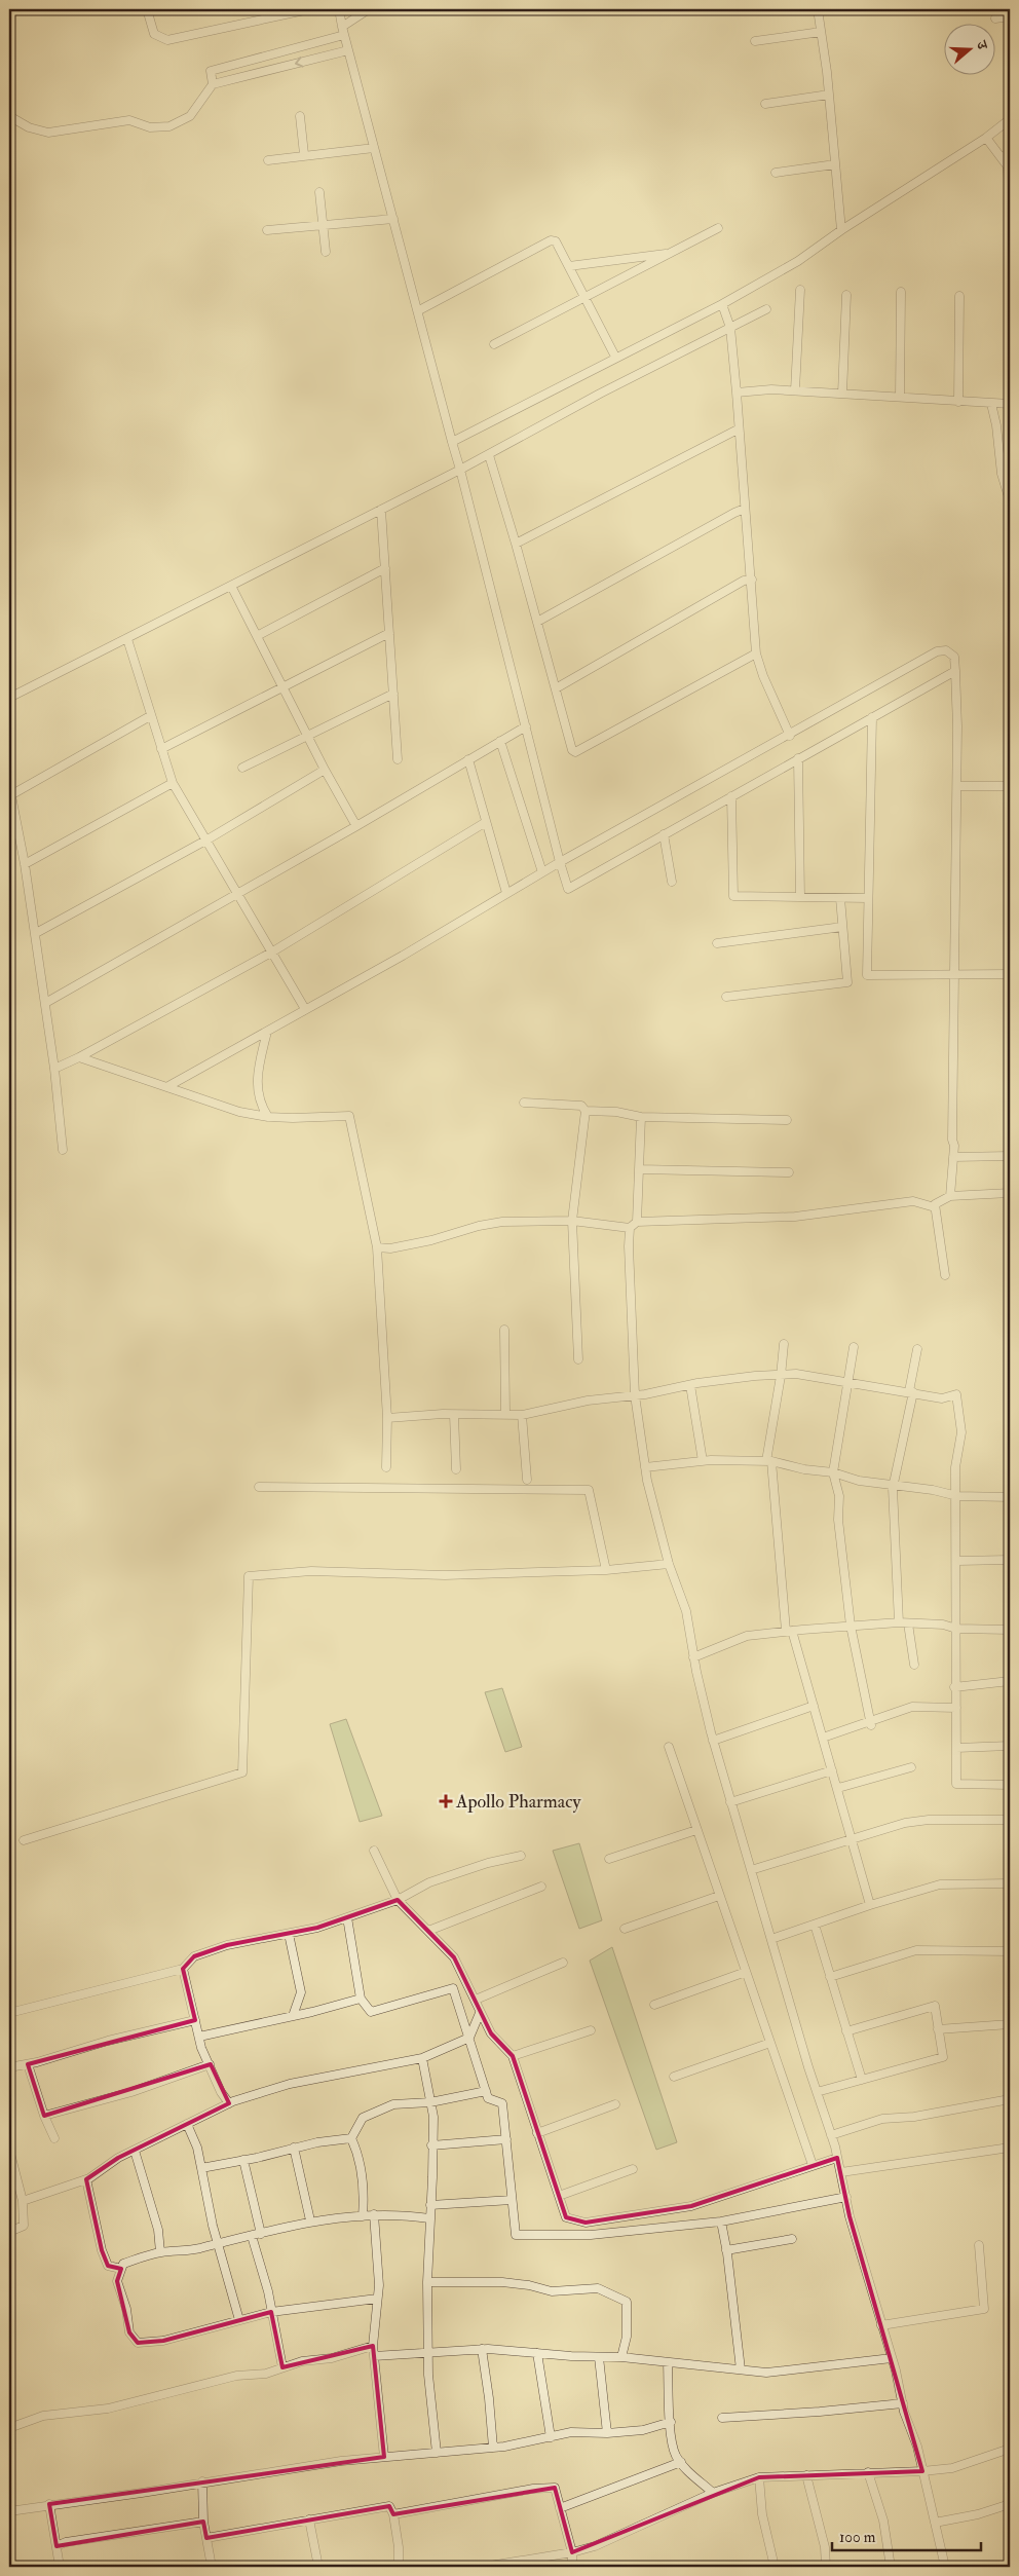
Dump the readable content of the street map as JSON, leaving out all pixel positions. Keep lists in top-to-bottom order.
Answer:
{
  "places": {
    "health": ["Apollo Pharmacy"]
  },
  "scale_bar": "100 m",
  "north": "right"
}
